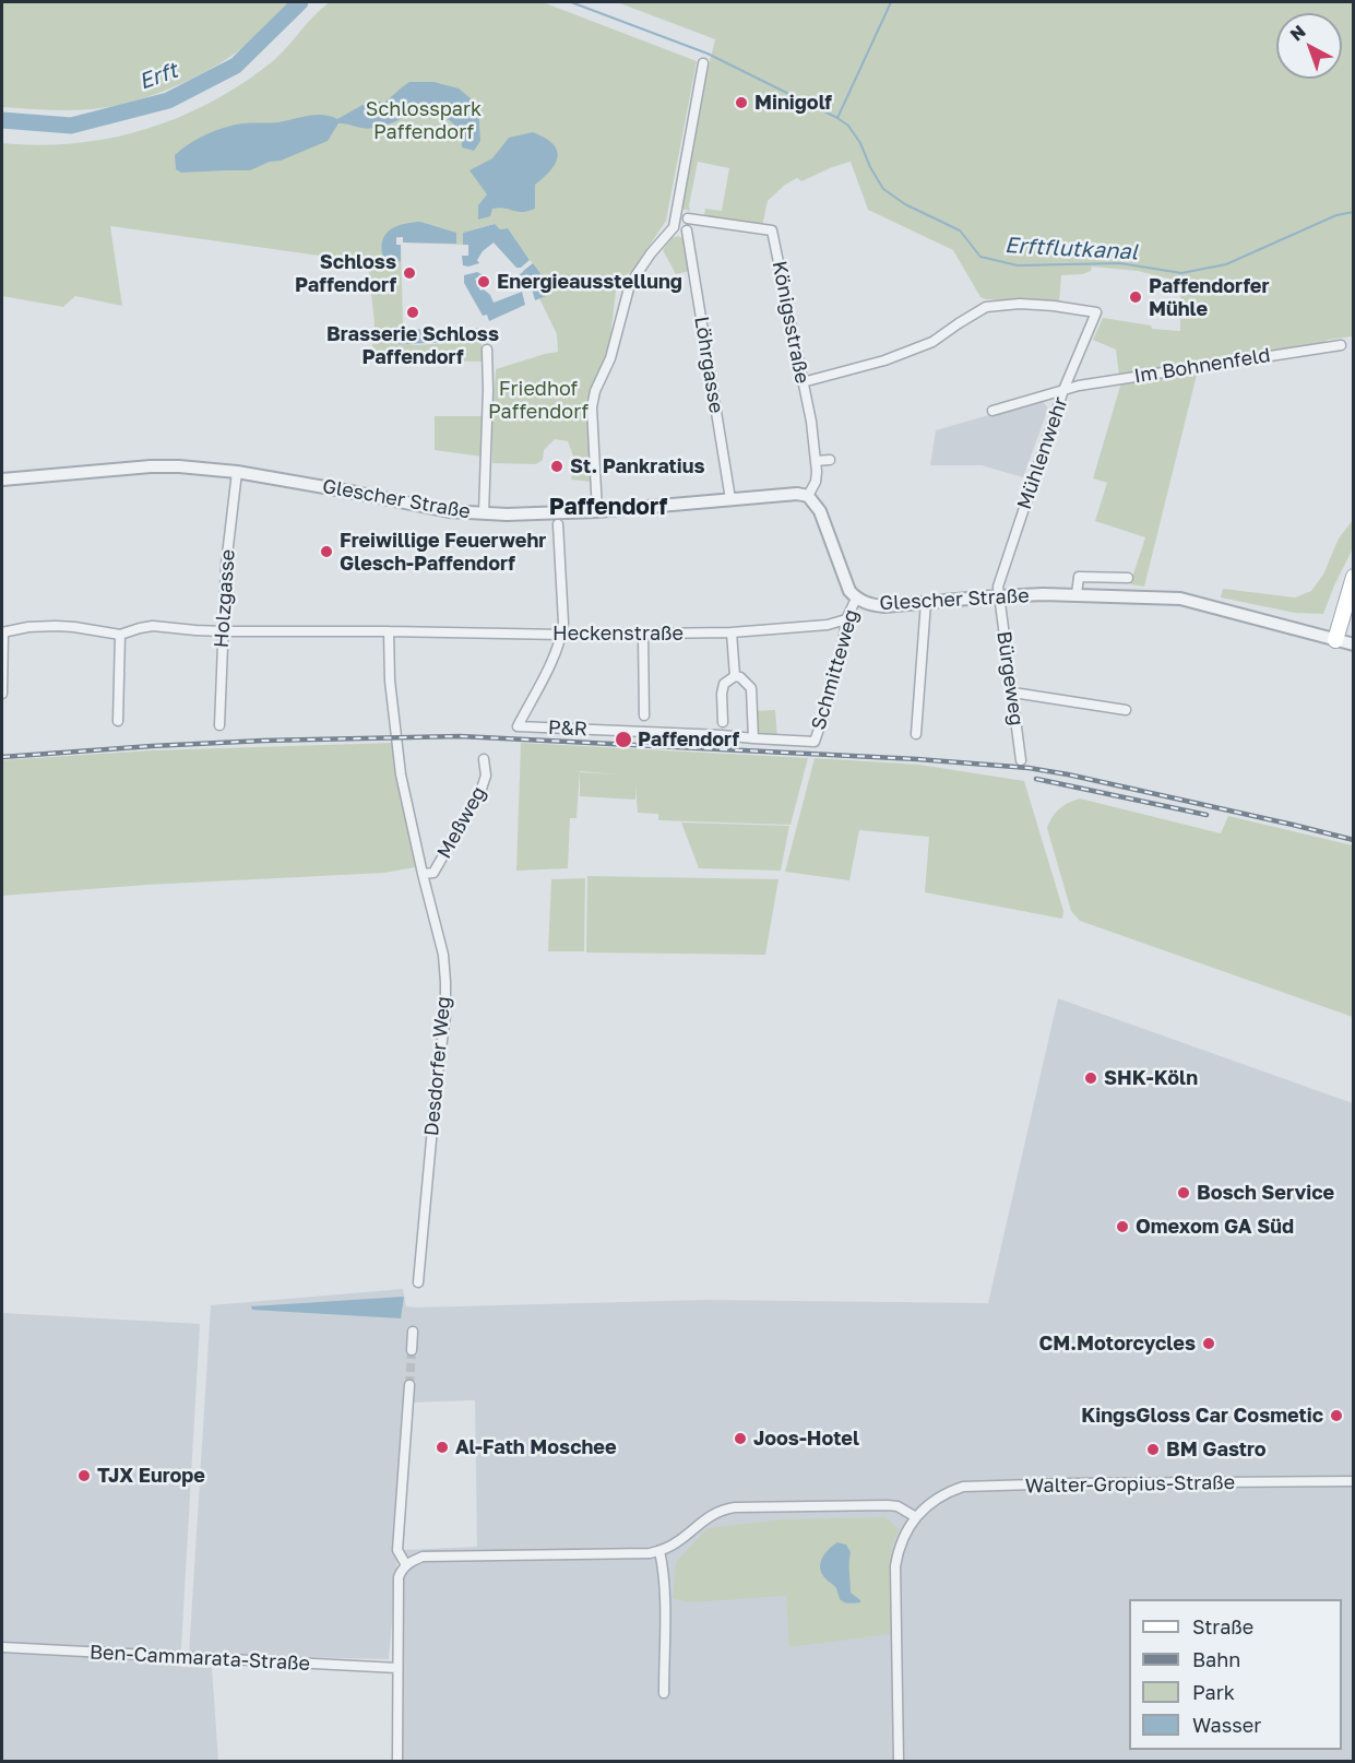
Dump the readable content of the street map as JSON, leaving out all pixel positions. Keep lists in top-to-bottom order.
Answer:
{
  "streets": {
    "street": [
      "Königsstraße",
      "Löhrgasse",
      "Im Bohnenfeld",
      "Mühlenwehr",
      "Glescher Straße",
      "Holzgasse",
      "Heckenstraße",
      "Schmitteweg",
      "Bürgeweg",
      "P&R",
      "Meßweg",
      "Desdorfer Weg",
      "Walter-Gropius-Straße",
      "Ben-Cammarata-Straße"
    ]
  },
  "crossings": [
    ["Königsstraße", "Löhrgasse"],
    ["Königsstraße", "Mühlenwehr"],
    ["Königsstraße", "Glescher Straße"],
    ["Löhrgasse", "Glescher Straße"],
    ["Im Bohnenfeld", "Mühlenwehr"],
    ["Mühlenwehr", "Glescher Straße"],
    ["Mühlenwehr", "Bürgeweg"],
    ["Glescher Straße", "Holzgasse"],
    ["Glescher Straße", "Schmitteweg"],
    ["Glescher Straße", "Bürgeweg"],
    ["Holzgasse", "Heckenstraße"],
    ["Heckenstraße", "Schmitteweg"],
    ["Heckenstraße", "P&R"],
    ["Heckenstraße", "Desdorfer Weg"],
    ["Schmitteweg", "P&R"],
    ["Meßweg", "Desdorfer Weg"]
  ],
  "districts": ["Paffendorf"],
  "water": ["Erft", "Erftflutkanal"],
  "parks": ["Schlosspark Paffendorf", "Friedhof Paffendorf"],
  "places": [
    "Minigolf",
    "Schloss Paffendorf",
    "Energieausstellung",
    "Paffendorfer Mühle",
    "Brasserie Schloss Paffendorf",
    "St. Pankratius",
    "Freiwillige Feuerwehr Glesch-Paffendorf",
    "Paffendorf",
    "SHK-Köln",
    "Bosch Service",
    "Omexom GA Süd",
    "CM.Motorcycles",
    "KingsGloss Car Cosmetic",
    "Joos-Hotel",
    "Al-Fath Moschee",
    "BM Gastro",
    "TJX Europe"
  ],
  "legend": [
    "Straße",
    "Bahn",
    "Park",
    "Wasser"
  ],
  "north": "top left"
}
